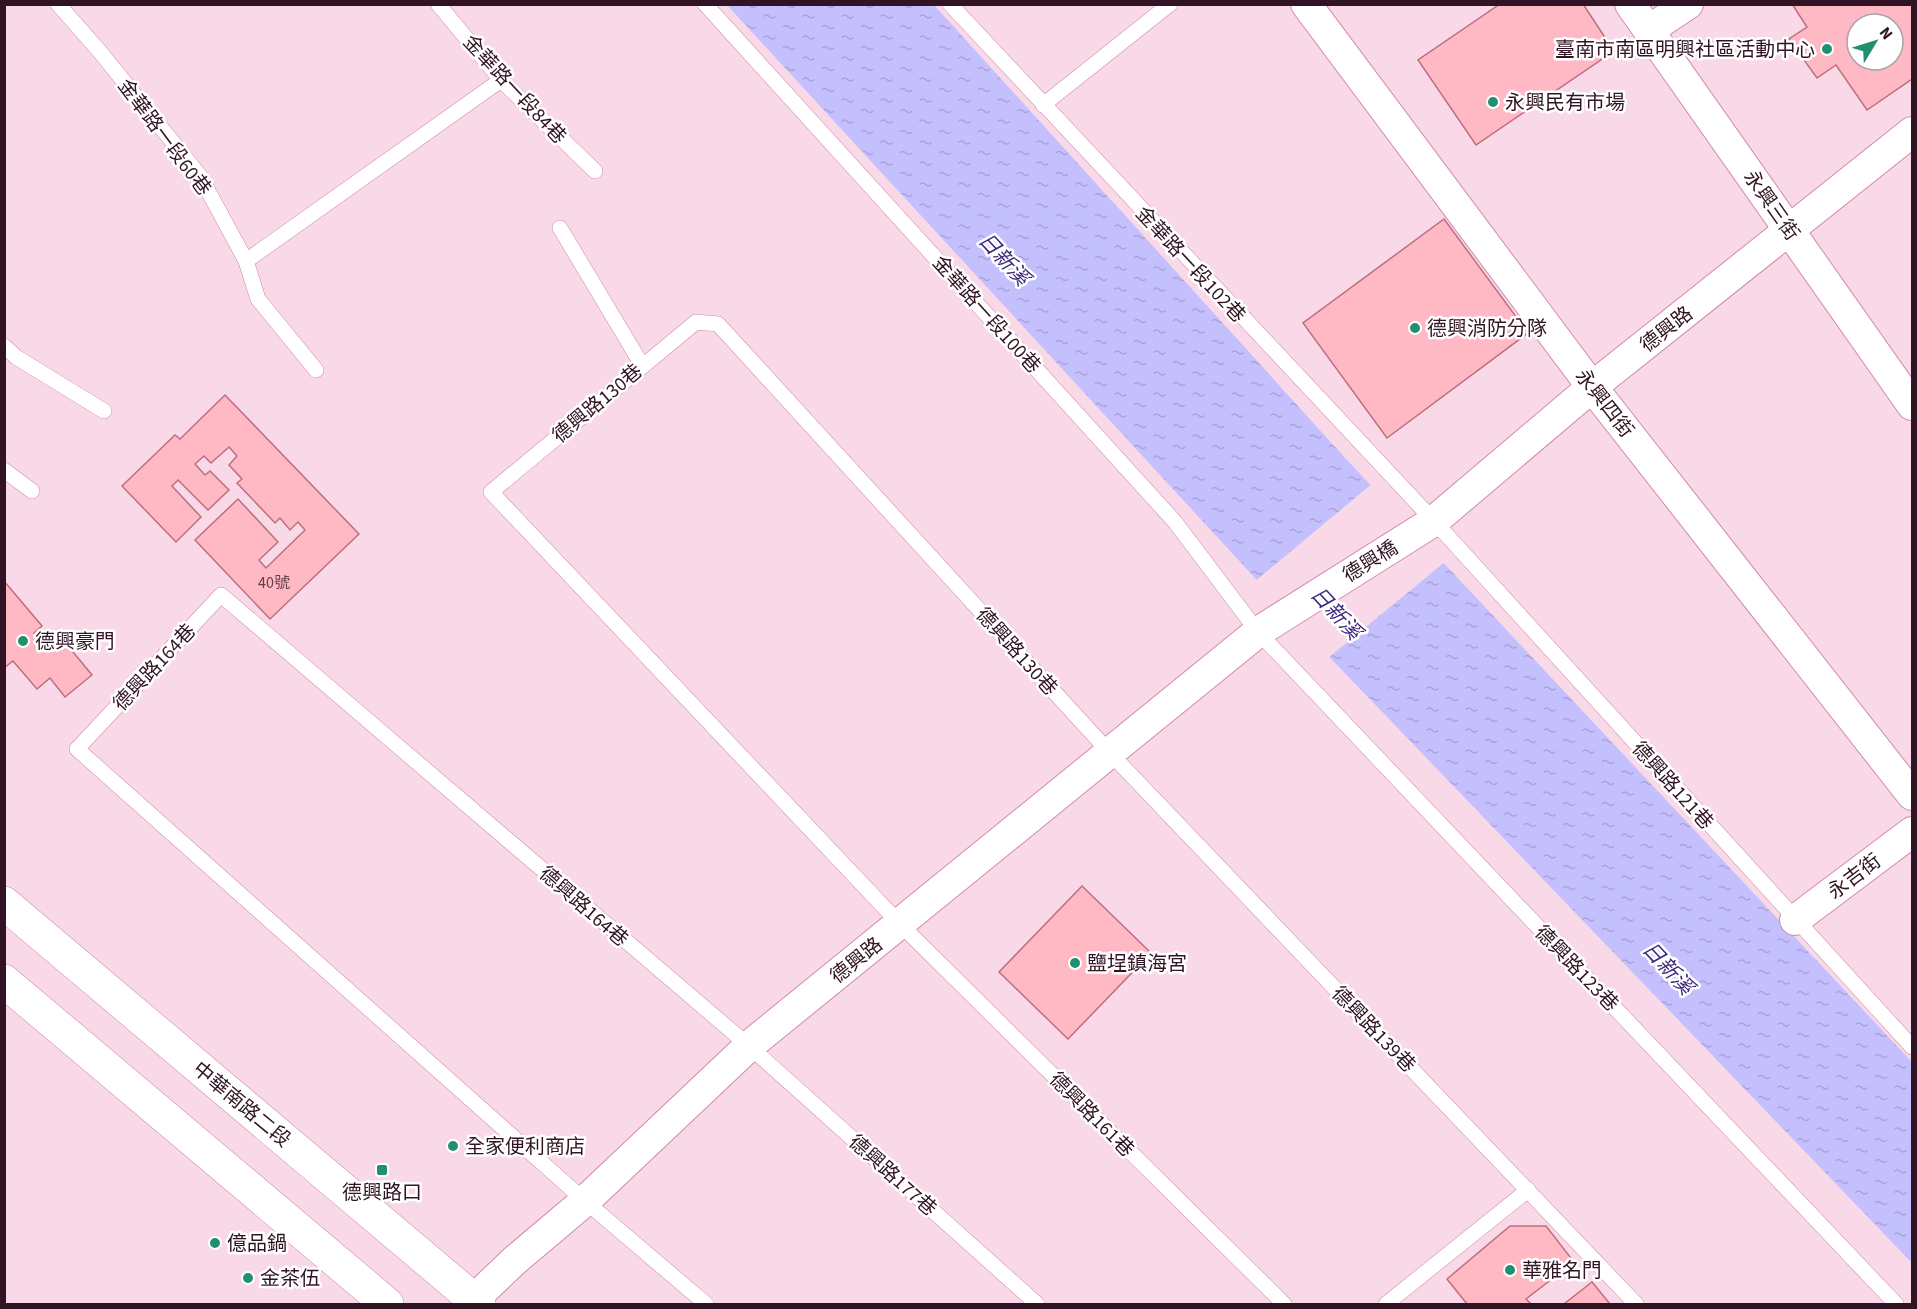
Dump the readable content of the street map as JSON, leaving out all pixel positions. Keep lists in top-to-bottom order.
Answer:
{
  "streets": {
    "street": [
      "永興三街",
      "德興路",
      "永興四街",
      "德興橋",
      "永吉街",
      "中華南路二段"
    ],
    "lane": [
      "金華路一段84巷",
      "金華路一段60巷",
      "金華路一段102巷",
      "金華路一段100巷",
      "德興路130巷",
      "德興路164巷",
      "德興路121巷",
      "德興路123巷",
      "德興路139巷",
      "德興路161巷",
      "德興路177巷"
    ]
  },
  "crossings": [
    ["永興三街", "德興路"],
    ["金華路一段102巷", "德興路"],
    ["金華路一段102巷", "德興橋"],
    ["金華路一段102巷", "德興路121巷"],
    ["金華路一段100巷", "德興路"],
    ["金華路一段100巷", "德興橋"],
    ["金華路一段100巷", "德興路123巷"],
    ["德興路", "德興路130巷"],
    ["德興路", "永興四街"],
    ["德興路", "德興橋"],
    ["德興路", "德興路164巷"],
    ["德興路", "德興路121巷"],
    ["德興路", "德興路123巷"],
    ["德興路", "德興路139巷"],
    ["德興路", "中華南路二段"],
    ["德興路", "德興路161巷"],
    ["德興路", "德興路177巷"],
    ["德興路130巷", "德興路139巷"],
    ["德興路130巷", "德興路161巷"],
    ["德興橋", "德興路121巷"],
    ["德興橋", "德興路123巷"],
    ["德興路164巷", "德興路177巷"],
    ["德興路121巷", "永吉街"]
  ],
  "water": ["日新溪"],
  "places": {
    "other": [
      "臺南市南區明興社區活動中心",
      "永興民有市場",
      "德興消防分隊",
      "德興豪門",
      "鹽埕鎮海宮",
      "全家便利商店",
      "億品鍋",
      "華雅名門",
      "金茶伍"
    ],
    "transit": ["德興路口"]
  },
  "house_numbers": ["40號"],
  "north": "top right"
}
